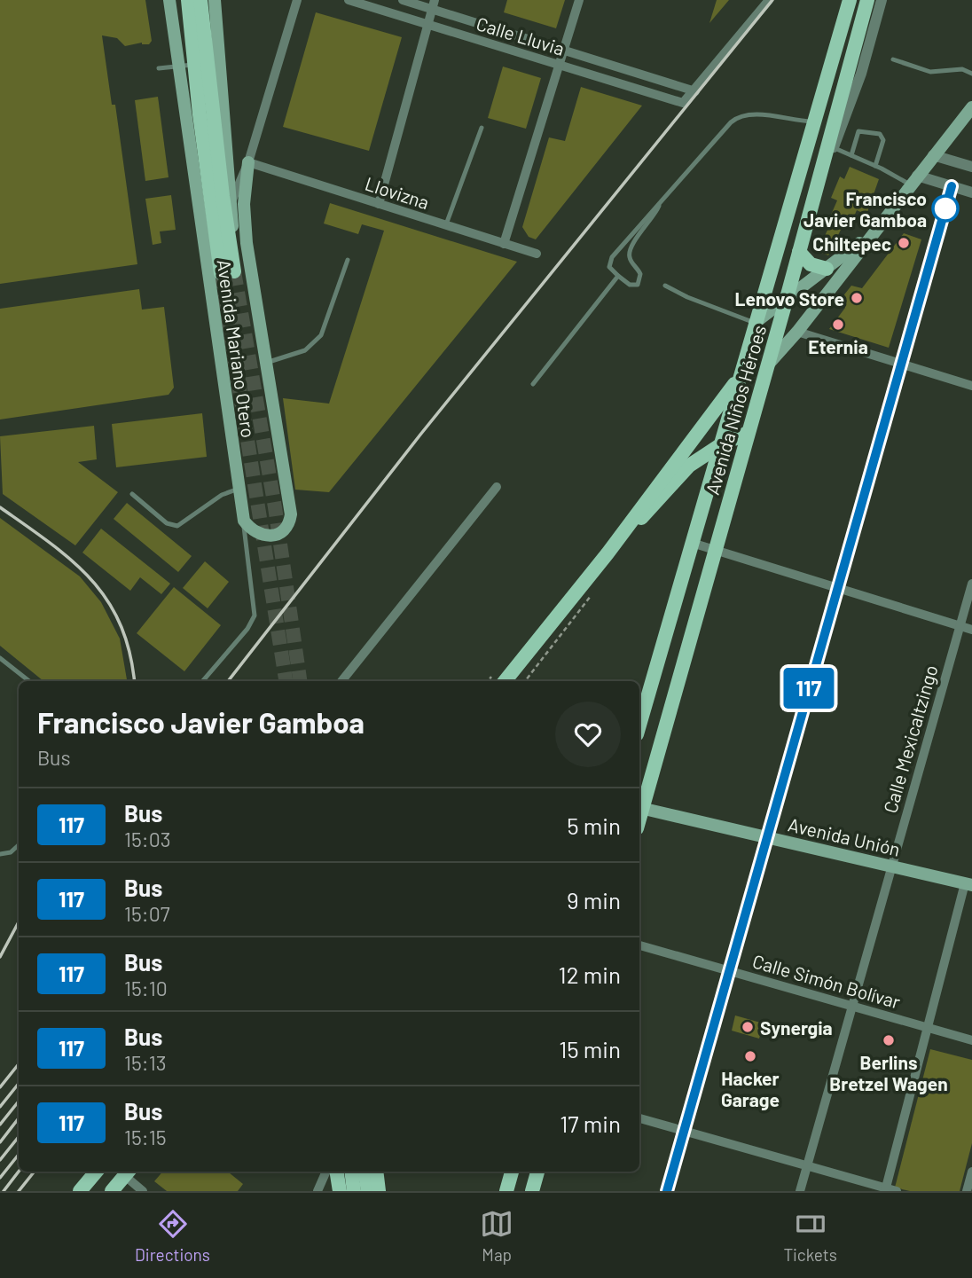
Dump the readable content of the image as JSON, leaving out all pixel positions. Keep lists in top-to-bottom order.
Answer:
{
  "streets": {
    "main road": ["Avenida Mariano Otero", "Avenida Niños Héroes", "Avenida Unión"],
    "street": [
      "Calle Lluvia",
      "Llovizna",
      "Calle Mexicaltzingo",
      "Calle Simón Bolívar"
    ]
  },
  "crossings": [
    ["Avenida Niños Héroes", "Avenida Unión"],
    ["Calle Mexicaltzingo", "Avenida Unión"],
    ["Calle Mexicaltzingo", "Calle Simón Bolívar"]
  ],
  "places": [
    "Francisco Javier Gamboa",
    "Chiltepec",
    "Lenovo Store",
    "Eternia",
    "Synergia",
    "Berlins Bretzel Wagen",
    "Hacker Garage"
  ],
  "lines": ["bus line 117"],
  "page": {
    "on_map": "117",
    "heading": ["Francisco Javier Gamboa", "Bus"],
    "list": [
      {
        "mark": "117",
        "name": "Bus",
        "note": "15:03",
        "value": "5 min"
      },
      {
        "mark": "117",
        "name": "Bus",
        "note": "15:07",
        "value": "9 min"
      },
      {
        "mark": "117",
        "name": "Bus",
        "note": "15:10",
        "value": "12 min"
      },
      {
        "mark": "117",
        "name": "Bus",
        "note": "15:13",
        "value": "15 min"
      },
      {
        "mark": "117",
        "name": "Bus",
        "note": "15:15",
        "value": "17 min"
      }
    ],
    "tabs": ["Directions", "Map", "Tickets"]
  }
}
